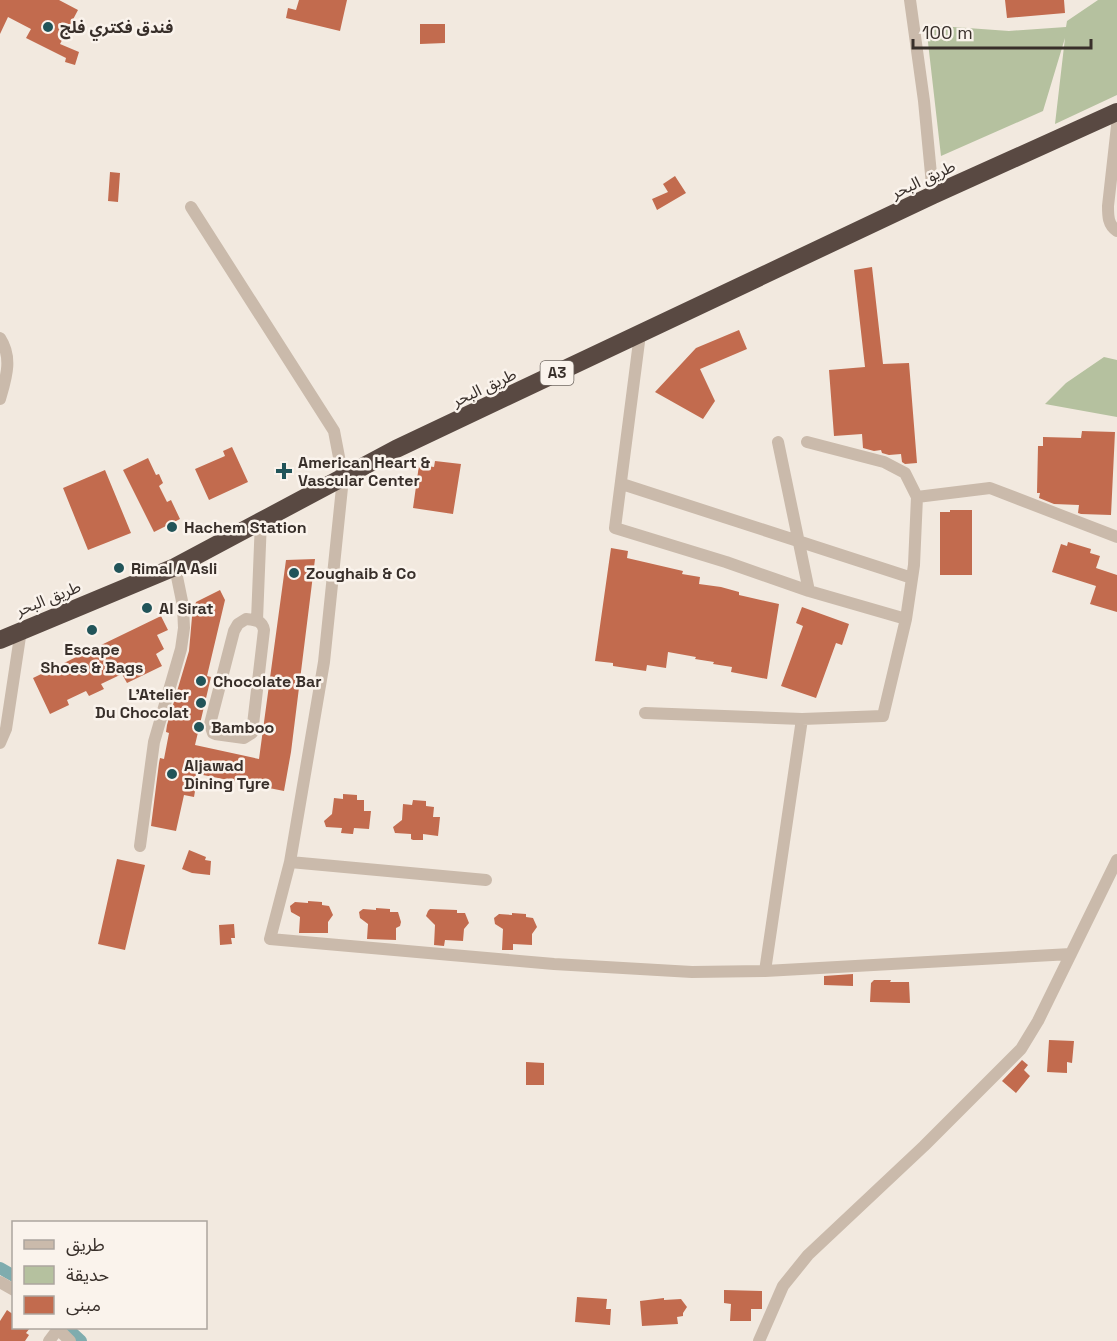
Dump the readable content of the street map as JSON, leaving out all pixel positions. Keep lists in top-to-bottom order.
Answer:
{
  "streets": {
    "highway": ["طريق البحر", "A3"]
  },
  "places": {
    "other": [
      "فندق فكتري فلج",
      "Hachem Station",
      "Rimal A Asli",
      "Zoughaib & Co",
      "Al Sirat",
      "Escape Shoes & Bags",
      "Chocolate Bar",
      "L’Atelier Du Chocolat",
      "Bamboo",
      "Aljawad Dining Tyre"
    ],
    "health": ["American Heart & Vascular Center"]
  },
  "legend": ["طريق", "حديقة", "مبنى"],
  "scale_bar": "100 m"
}
